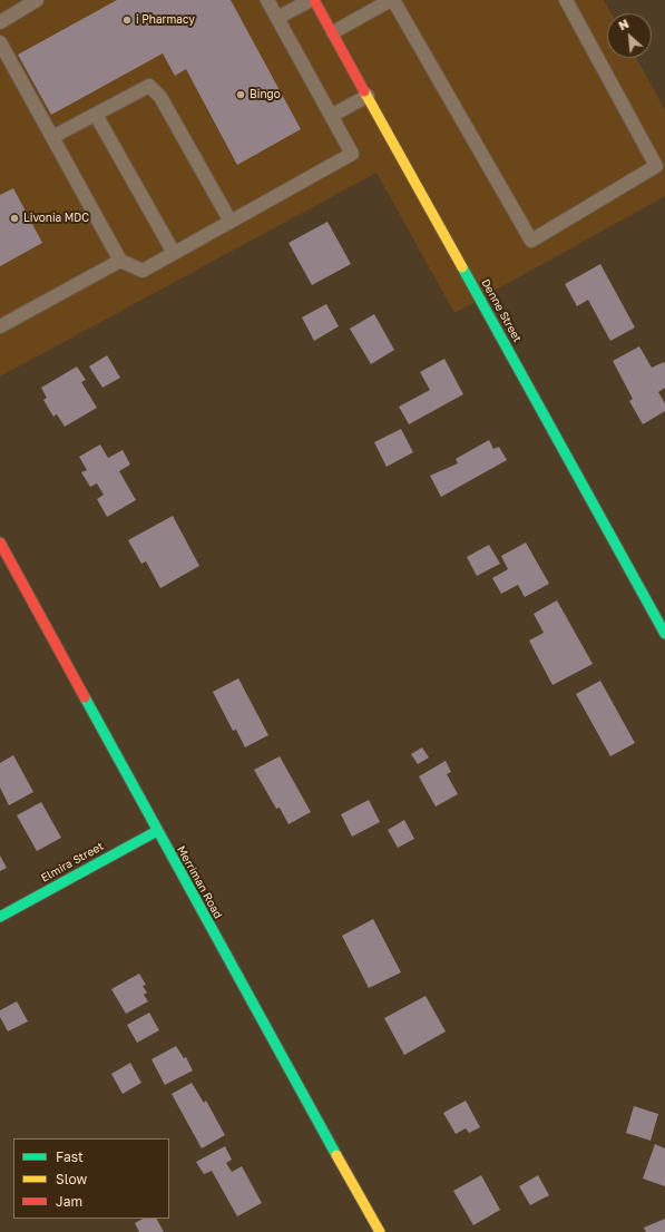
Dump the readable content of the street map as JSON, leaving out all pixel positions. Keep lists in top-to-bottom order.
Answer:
{
  "streets": {
    "street": ["Denne Street", "Elmira Street", "Merriman Road"]
  },
  "crossings": [
    ["Elmira Street", "Merriman Road"]
  ],
  "places": ["i Pharmacy", "Bingo", "Livonia MDC"],
  "legend": ["Fast", "Slow", "Jam"],
  "north": "top left"
}
